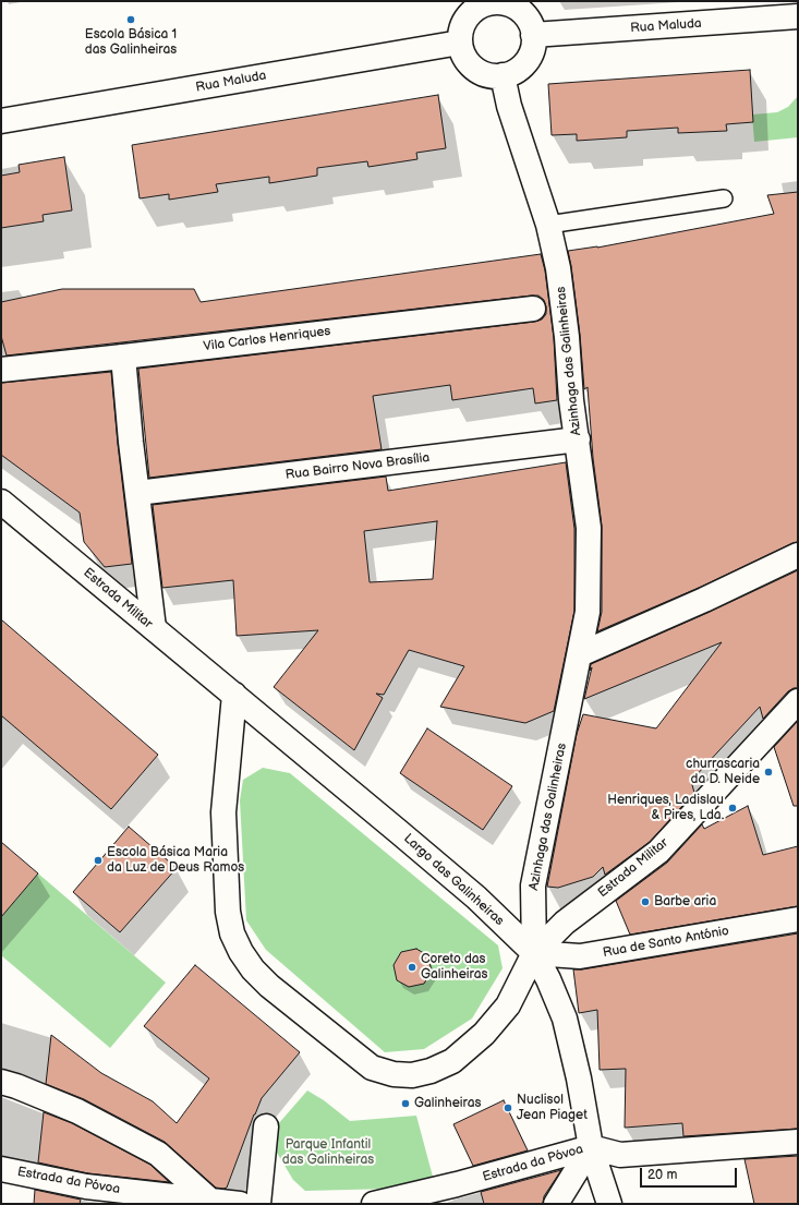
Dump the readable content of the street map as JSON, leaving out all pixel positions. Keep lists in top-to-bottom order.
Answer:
{
  "streets": {
    "street": [
      "Rua Maluda",
      "Vila Carlos Henriques",
      "Azinhaga das Galinheiras",
      "Rua Bairro Nova Brasília",
      "Estrada Militar",
      "Largo das Galinheiras",
      "Rua de Santo António",
      "Estrada da Póvoa"
    ]
  },
  "crossings": [
    ["Rua Maluda", "Azinhaga das Galinheiras"],
    ["Azinhaga das Galinheiras", "Rua Bairro Nova Brasília"],
    ["Azinhaga das Galinheiras", "Estrada Militar"],
    ["Azinhaga das Galinheiras", "Largo das Galinheiras"],
    ["Azinhaga das Galinheiras", "Rua de Santo António"],
    ["Azinhaga das Galinheiras", "Estrada da Póvoa"],
    ["Estrada Militar", "Largo das Galinheiras"],
    ["Estrada Militar", "Rua de Santo António"],
    ["Largo das Galinheiras", "Rua de Santo António"]
  ],
  "parks": ["Parque Infantil das Galinheiras"],
  "places": [
    "Escola Básica 1 das Galinheiras",
    "churrascaria da D. Neide",
    "Henriques, Ladislau & Pires, Lda.",
    "Escola Básica Maria da Luz de Deus Ramos",
    "Barbe aria",
    "Coreto das Galinheiras",
    "Galinheiras",
    "Nuclisol Jean Piaget"
  ],
  "scale_bar": "20 m"
}
